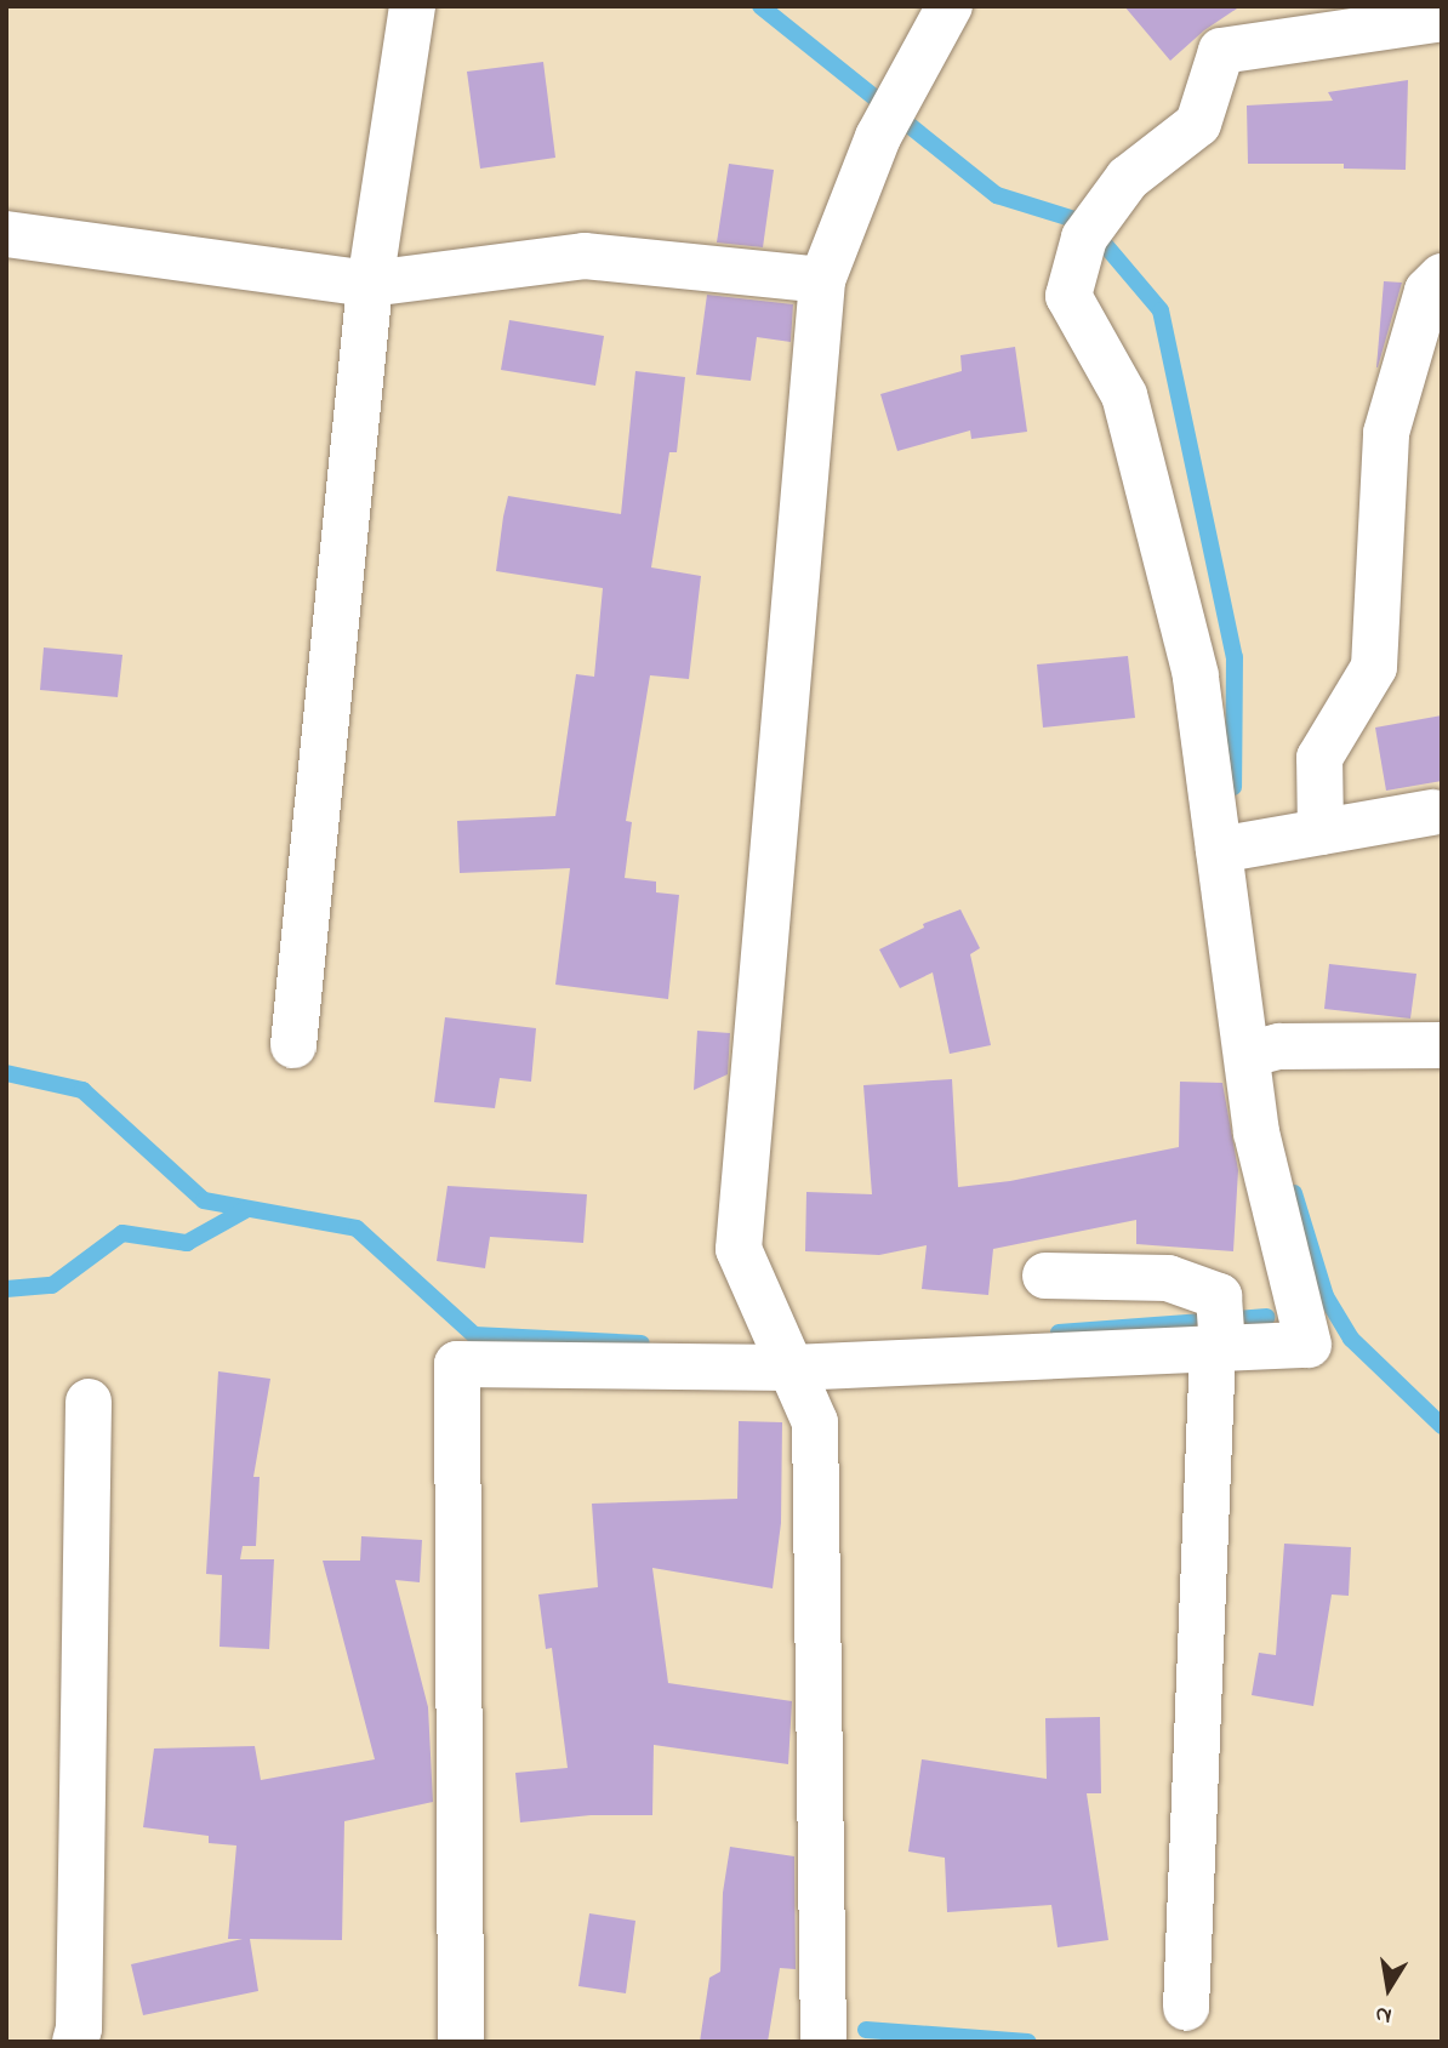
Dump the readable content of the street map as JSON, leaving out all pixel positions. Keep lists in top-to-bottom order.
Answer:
{
  "north": "bottom"
}
